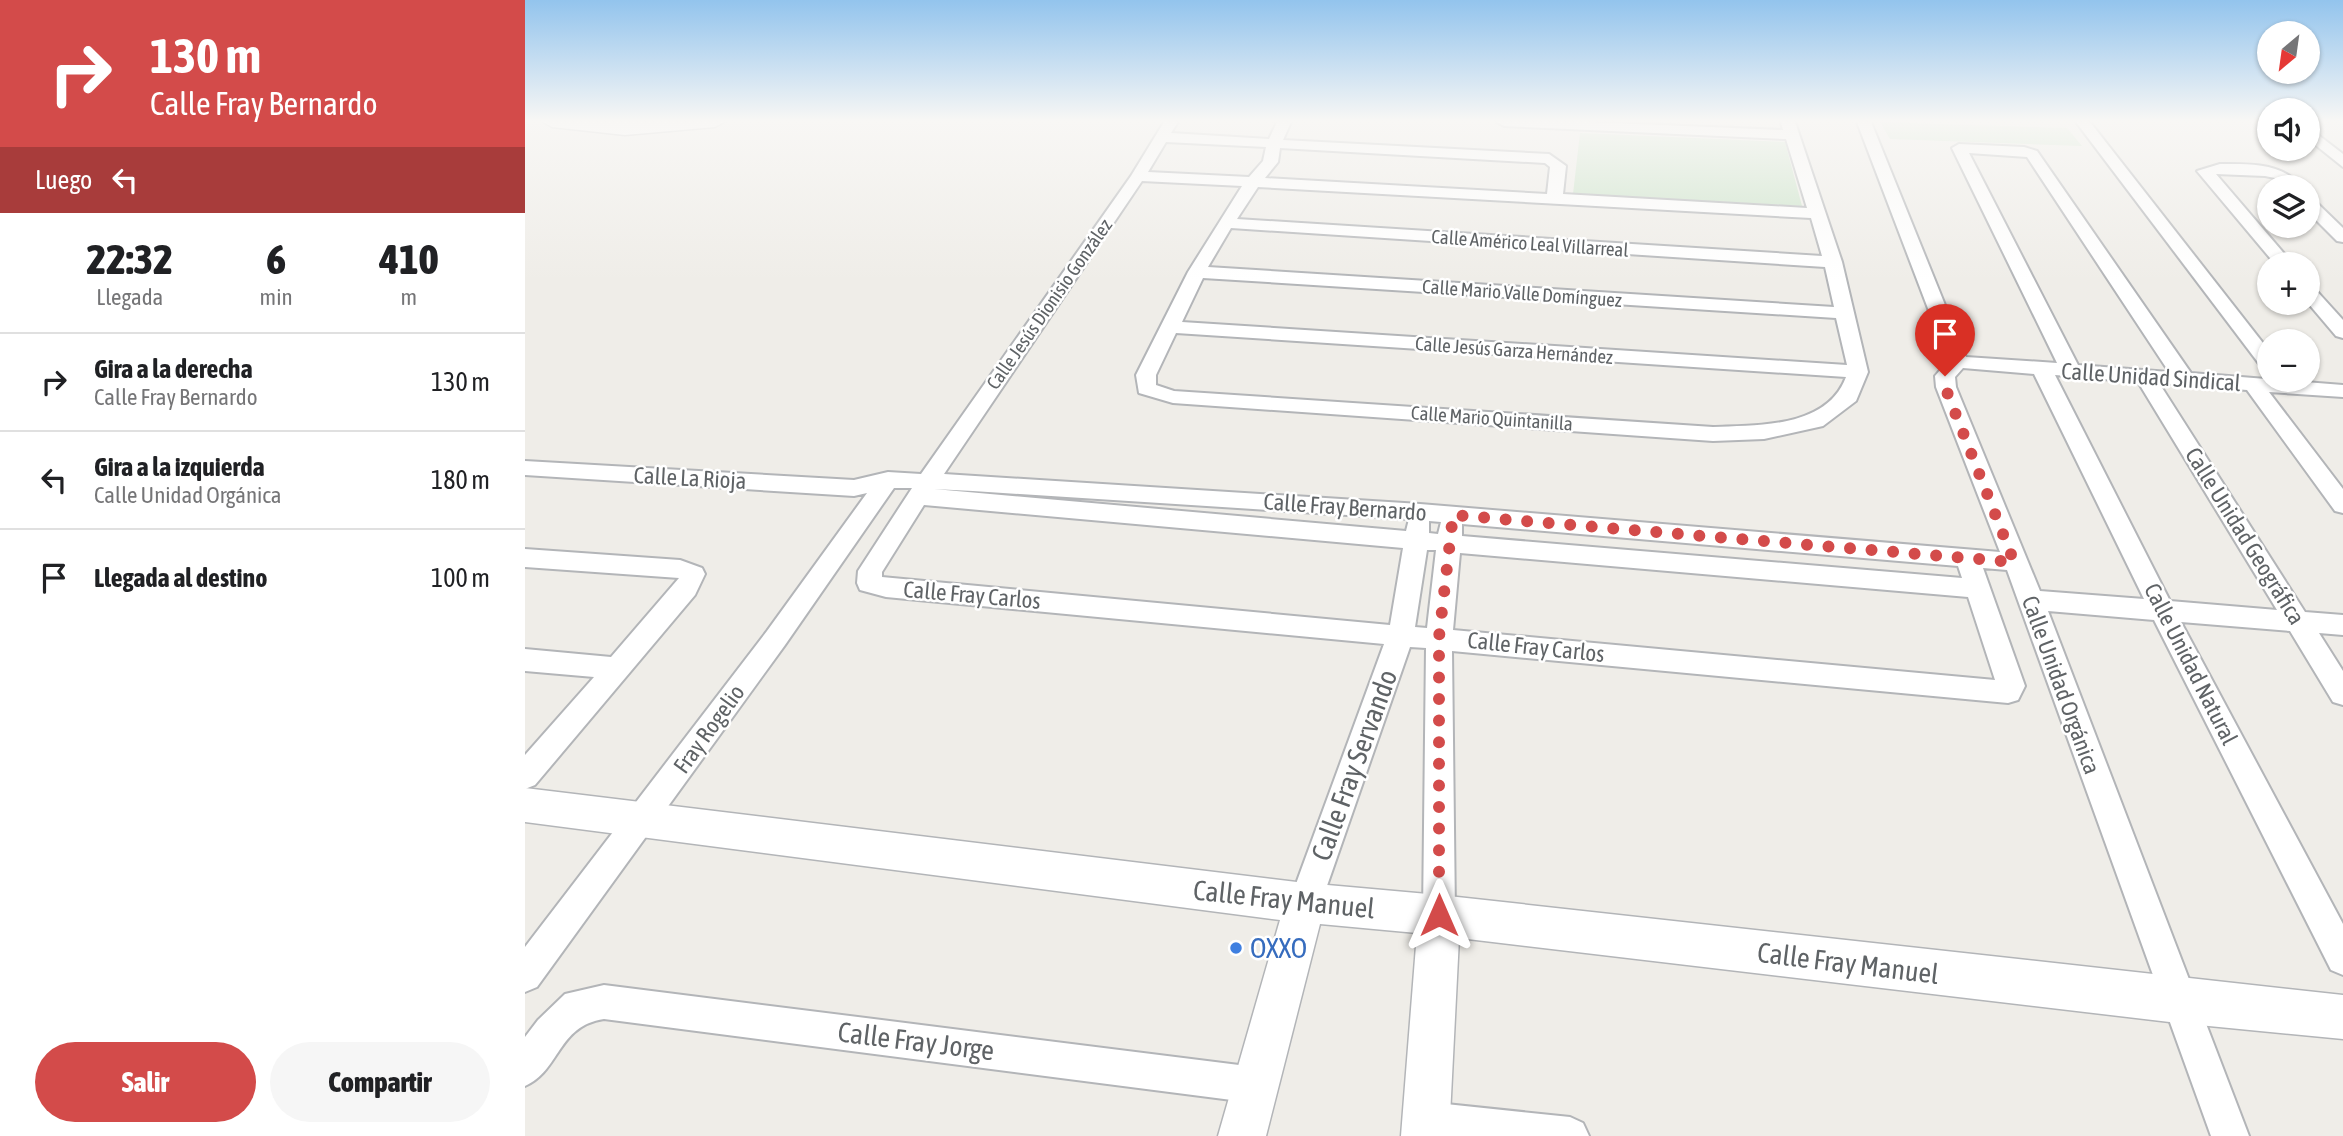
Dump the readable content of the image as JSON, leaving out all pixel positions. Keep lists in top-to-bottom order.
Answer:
{
  "streets": {
    "street": [
      "Calle Américo Leal Villarreal",
      "Calle Mario Valle Domínguez",
      "Calle Jesús Dionisio González",
      "Calle Jesús Garza Hernández",
      "Calle Unidad Sindical",
      "Calle Mario Quintanilla",
      "Calle La Rioja",
      "Calle Fray Bernardo",
      "Calle Unidad Geográfica",
      "Calle Fray Carlos",
      "Calle Unidad Natural",
      "Calle Unidad Orgánica",
      "Fray Rogelio",
      "Calle Fray Servando",
      "Calle Fray Manuel",
      "Calle Fray Jorge"
    ]
  },
  "crossings": [
    ["Calle Américo Leal Villarreal", "Calle Mario Quintanilla"],
    ["Calle Mario Valle Domínguez", "Calle Mario Quintanilla"],
    ["Calle Jesús Dionisio González", "Calle La Rioja"],
    ["Calle Jesús Dionisio González", "Calle Fray Bernardo"],
    ["Calle Jesús Dionisio González", "Calle Fray Carlos"],
    ["Calle Jesús Garza Hernández", "Calle Mario Quintanilla"],
    ["Calle Unidad Sindical", "Calle Unidad Geográfica"],
    ["Calle Unidad Sindical", "Calle Unidad Natural"],
    ["Calle Unidad Sindical", "Calle Unidad Orgánica"],
    ["Calle La Rioja", "Calle Fray Bernardo"],
    ["Calle La Rioja", "Calle Fray Carlos"],
    ["Calle La Rioja", "Fray Rogelio"],
    ["Calle Fray Bernardo", "Calle Fray Carlos"],
    ["Calle Fray Bernardo", "Calle Unidad Orgánica"],
    ["Calle Fray Bernardo", "Calle Fray Servando"],
    ["Calle Fray Carlos", "Calle Fray Servando"],
    ["Calle Unidad Orgánica", "Calle Fray Manuel"],
    ["Fray Rogelio", "Calle Fray Manuel"],
    ["Calle Fray Servando", "Calle Fray Manuel"],
    ["Calle Fray Servando", "Calle Fray Jorge"]
  ],
  "places": ["OXXO"],
  "north": "bottom left",
  "page": {
    "turn": ["130 m", "Calle Fray Bernardo"],
    "map_buttons": ["+", "−"],
    "then": "Luego",
    "eta": [
      "22:32",
      "Llegada",
      "6",
      "min",
      "410",
      "m"
    ],
    "list": [
      {
        "name": "Gira a la derecha",
        "note": "Calle Fray Bernardo",
        "value": "130 m"
      },
      {
        "name": "Gira a la izquierda",
        "note": "Calle Unidad Orgánica",
        "value": "180 m"
      },
      {
        "name": "Llegada al destino",
        "value": "100 m"
      }
    ],
    "buttons": ["Salir", "Compartir"]
  }
}
